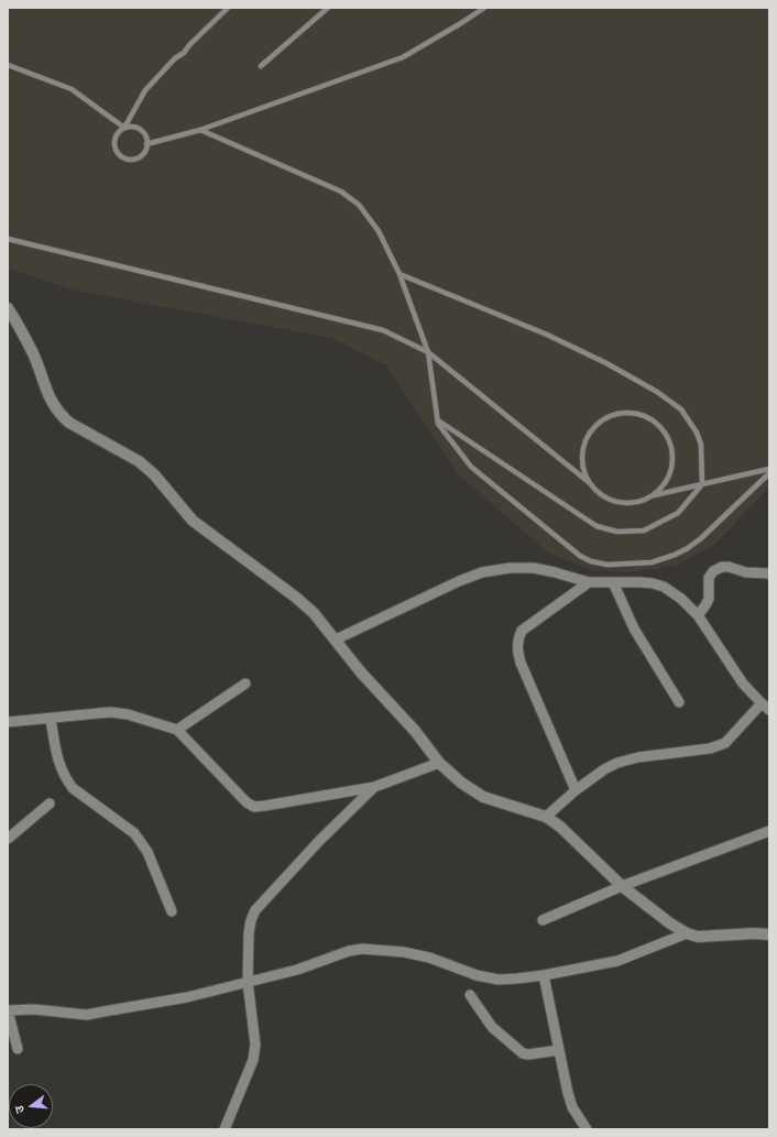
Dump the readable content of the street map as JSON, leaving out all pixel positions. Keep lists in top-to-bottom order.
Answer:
{
  "north": "left"
}
